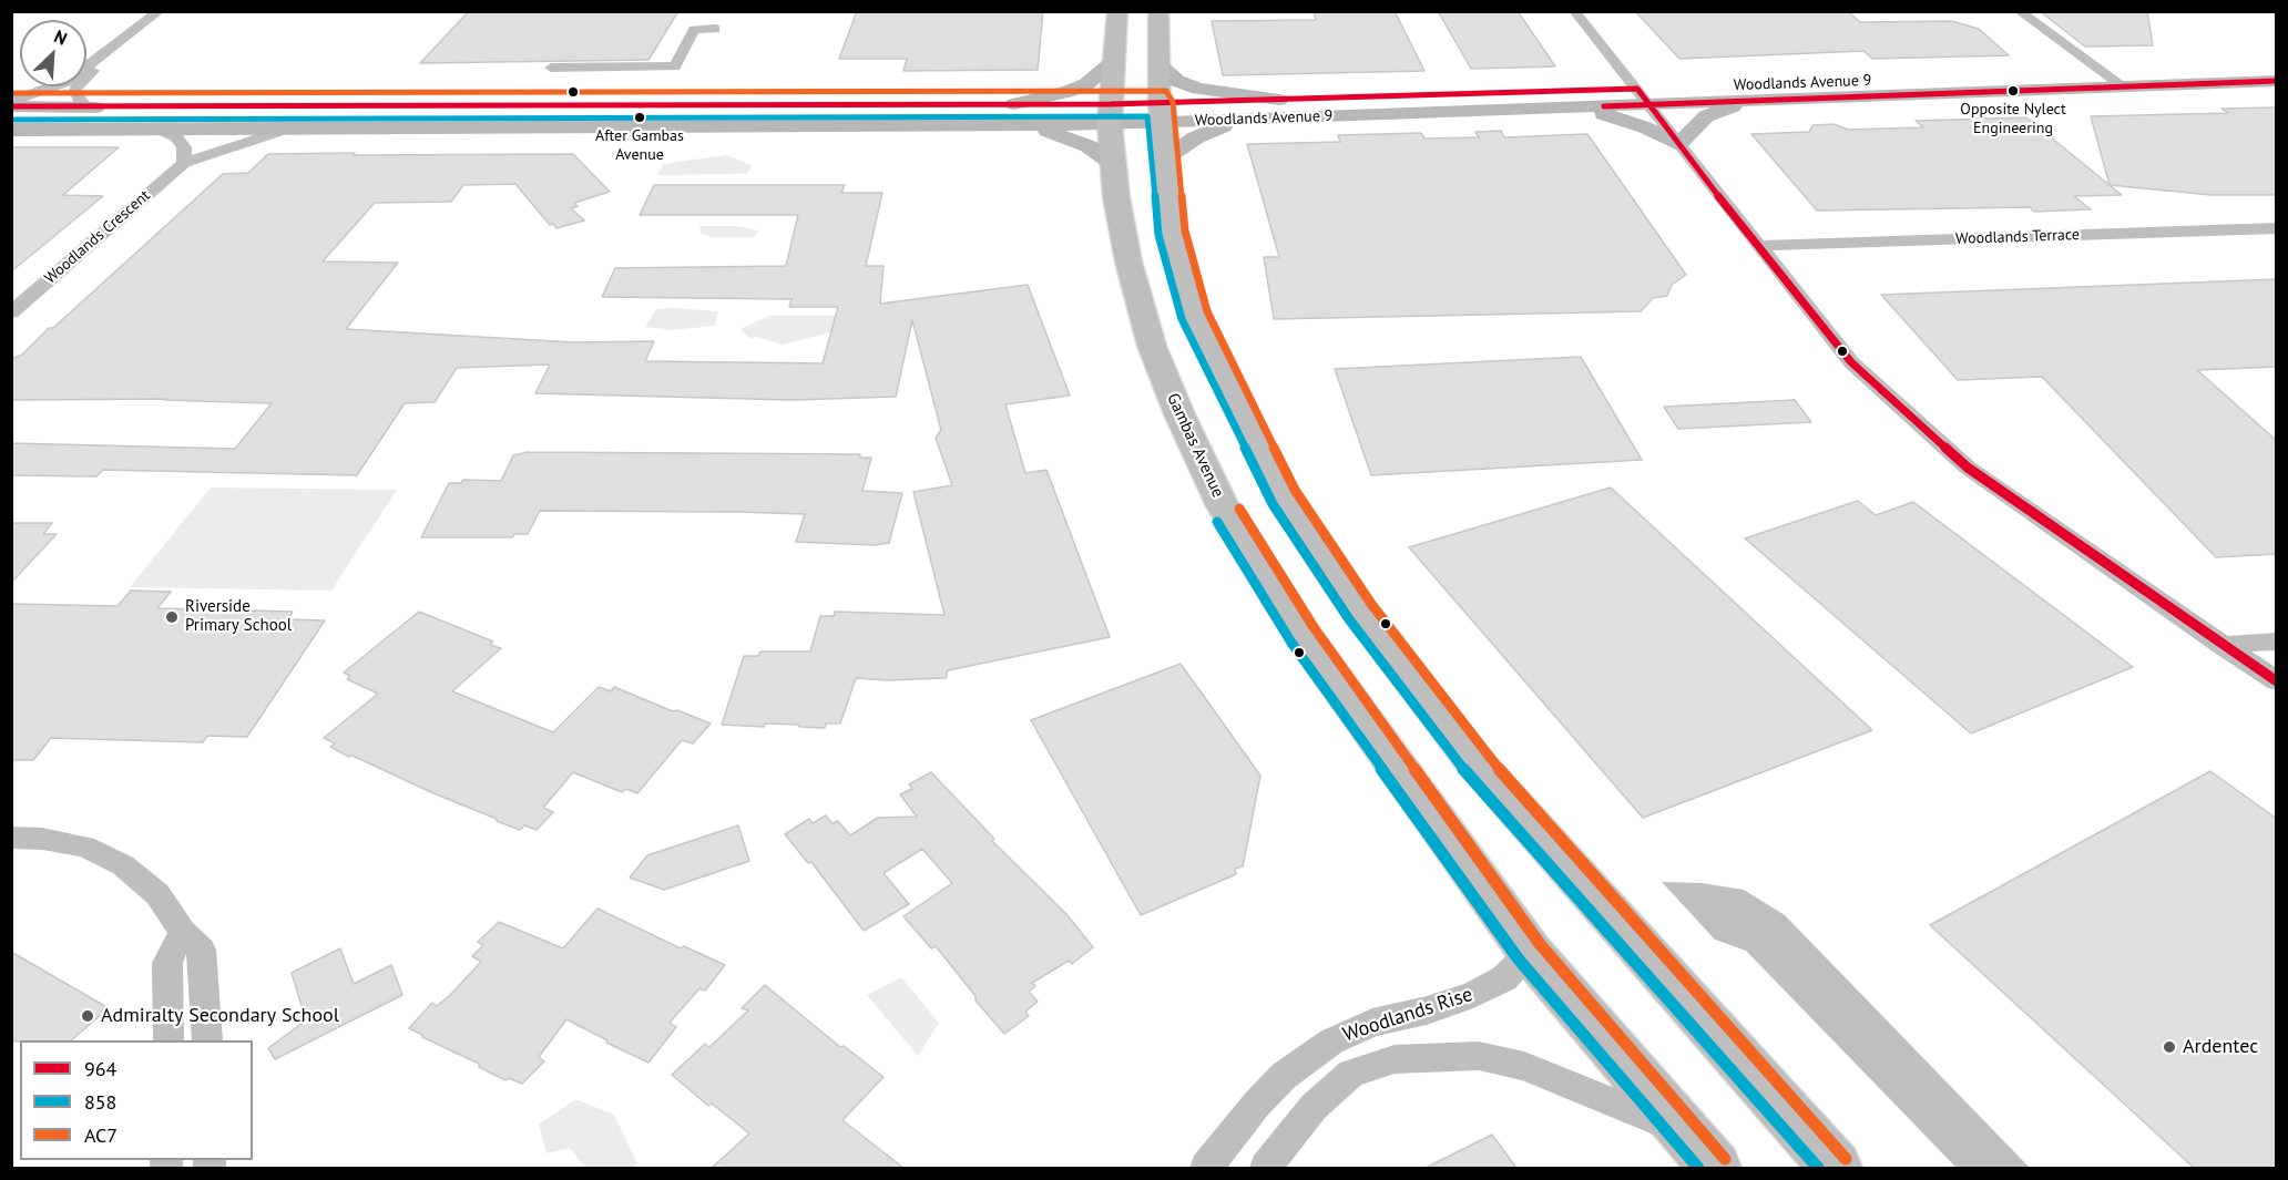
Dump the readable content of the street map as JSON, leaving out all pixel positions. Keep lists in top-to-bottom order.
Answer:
{
  "streets": {
    "main road": ["Woodlands Avenue 9", "Gambas Avenue"],
    "street": ["Woodlands Crescent", "Woodlands Terrace", "Woodlands Rise"]
  },
  "crossings": [
    ["Woodlands Avenue 9", "Woodlands Crescent"],
    ["Woodlands Avenue 9", "Gambas Avenue"],
    ["Gambas Avenue", "Woodlands Rise"]
  ],
  "places": [
    "Opposite Nylect Engineering",
    "After Gambas Avenue",
    "Riverside Primary School",
    "Admiralty Secondary School",
    "Ardentec"
  ],
  "lines": ["transit line 964", "transit line AC7", "transit line 858"],
  "legend": ["964", "858", "AC7"],
  "north": "top right"
}
